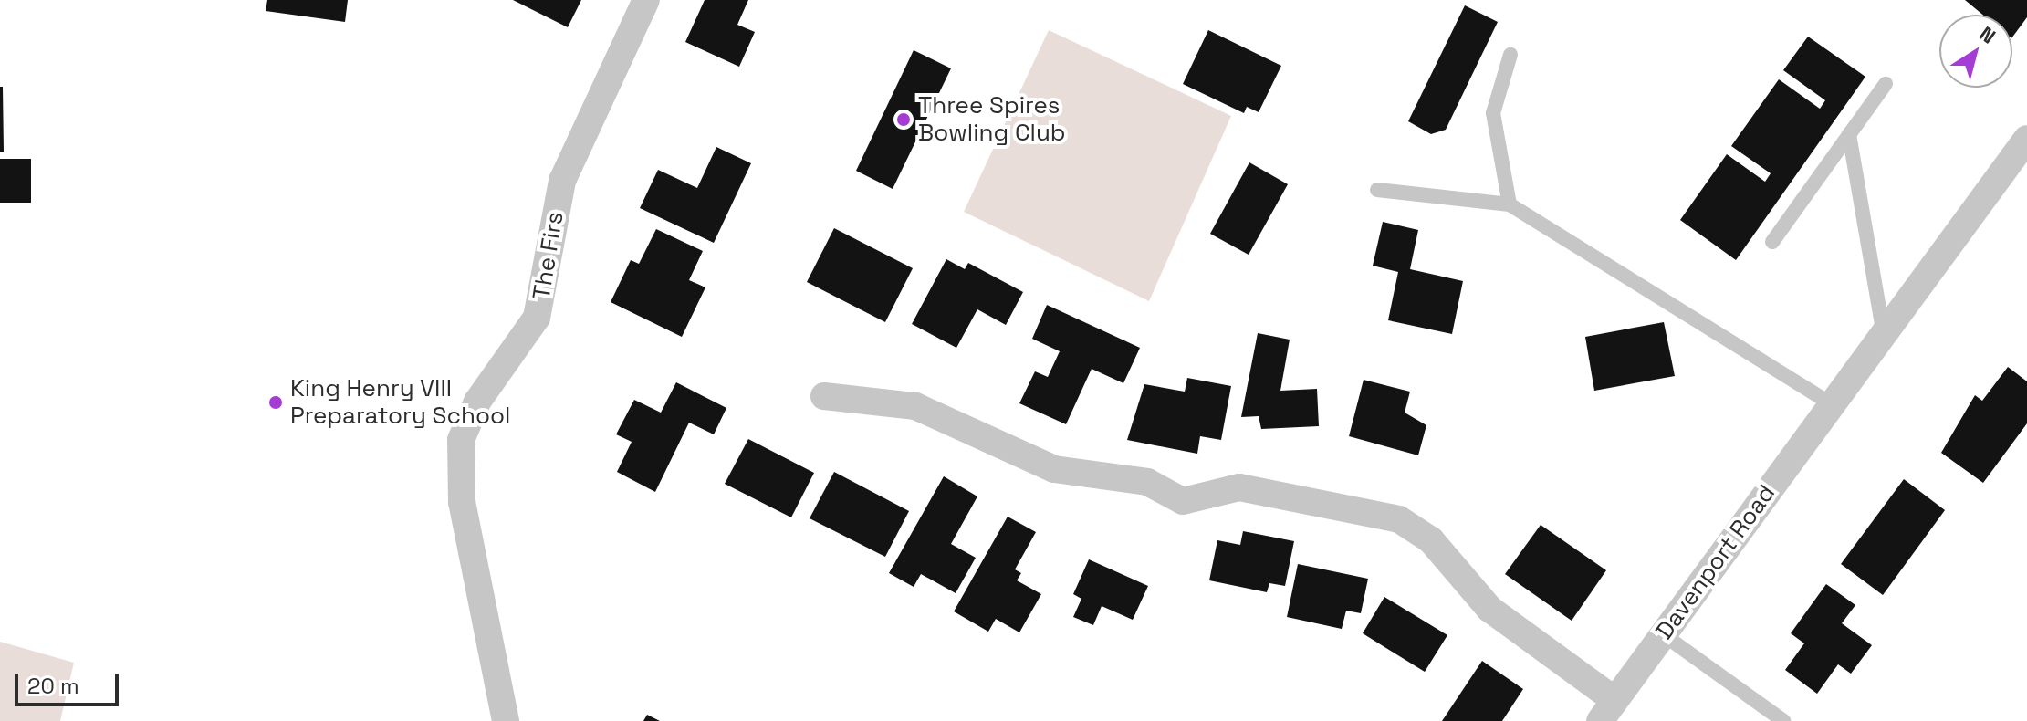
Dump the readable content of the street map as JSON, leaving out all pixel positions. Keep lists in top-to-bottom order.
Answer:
{
  "streets": {
    "street": ["The Firs", "Davenport Road"]
  },
  "places": ["Three Spires Bowling Club", "King Henry VIII Preparatory School"],
  "scale_bar": "20 m",
  "north": "top right"
}
